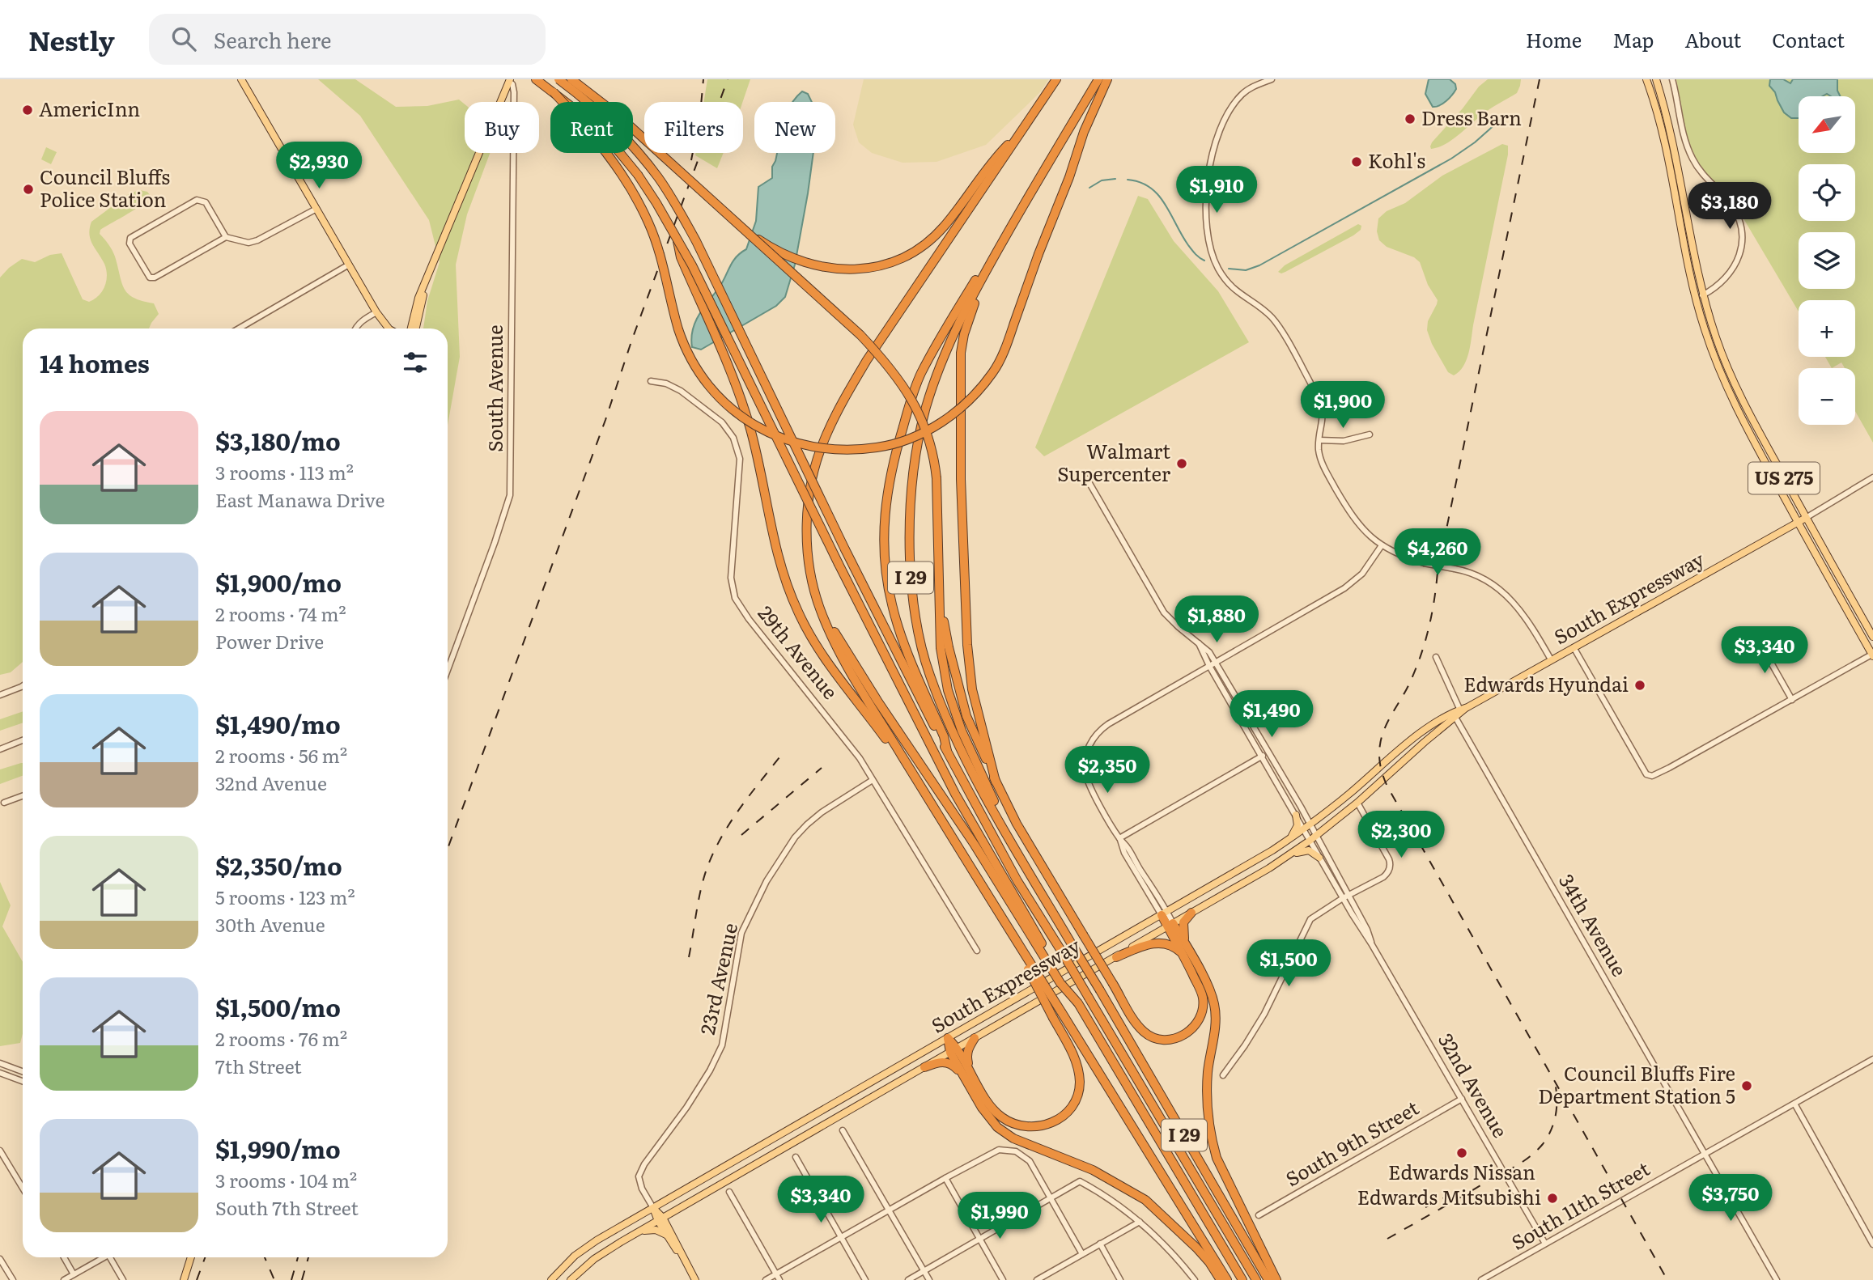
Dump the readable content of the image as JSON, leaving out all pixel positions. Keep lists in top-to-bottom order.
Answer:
{
  "streets": {
    "highway": ["I 29"],
    "main road": ["US 275", "South Expressway", "23rd Avenue"],
    "street": [
      "South Avenue",
      "29th Avenue",
      "34th Avenue",
      "32nd Avenue",
      "South 9th Street",
      "South 11th Street"
    ]
  },
  "crossings": [
    ["US 275", "South Expressway"],
    ["South Expressway", "34th Avenue"],
    ["South Expressway", "23rd Avenue"],
    ["South Expressway", "32nd Avenue"],
    ["29th Avenue", "23rd Avenue"],
    ["34th Avenue", "South 11th Street"],
    ["32nd Avenue", "South 9th Street"],
    ["32nd Avenue", "South 11th Street"]
  ],
  "places": [
    "AmericInn",
    "Dress Barn",
    "Kohl's",
    "Council Bluffs Police Station",
    "Walmart Supercenter",
    "Edwards Hyundai",
    "Council Bluffs Fire Department Station 5",
    "Edwards Nissan",
    "Edwards Mitsubishi"
  ],
  "north": "bottom left",
  "page": {
    "header": "Nestly",
    "search": "Search here",
    "nav": [
      "Home",
      "Map",
      "About",
      "Contact"
    ],
    "map_buttons": ["+", "−"],
    "chip": [
      "Buy",
      "Rent",
      "Filters",
      "New"
    ],
    "price": [
      "$2,930",
      "$1,910",
      "$3,180",
      "$1,900",
      "$4,260",
      "$1,880",
      "$3,340",
      "$1,490",
      "$2,350",
      "$2,300",
      "$1,500",
      "$3,750",
      "$3,340",
      "$1,990"
    ],
    "heading": "14 homes",
    "list": [
      {
        "name": "$3,180/mo",
        "note": "3 rooms · 113 m² · East Manawa Drive"
      },
      {
        "name": "$1,900/mo",
        "note": "2 rooms · 74 m² · Power Drive"
      },
      {
        "name": "$1,490/mo",
        "note": "2 rooms · 56 m² · 32nd Avenue"
      },
      {
        "name": "$2,350/mo",
        "note": "5 rooms · 123 m² · 30th Avenue"
      },
      {
        "name": "$1,500/mo",
        "note": "2 rooms · 76 m² · 7th Street"
      },
      {
        "name": "$1,990/mo",
        "note": "3 rooms · 104 m² · South 7th Street"
      }
    ]
  }
}
